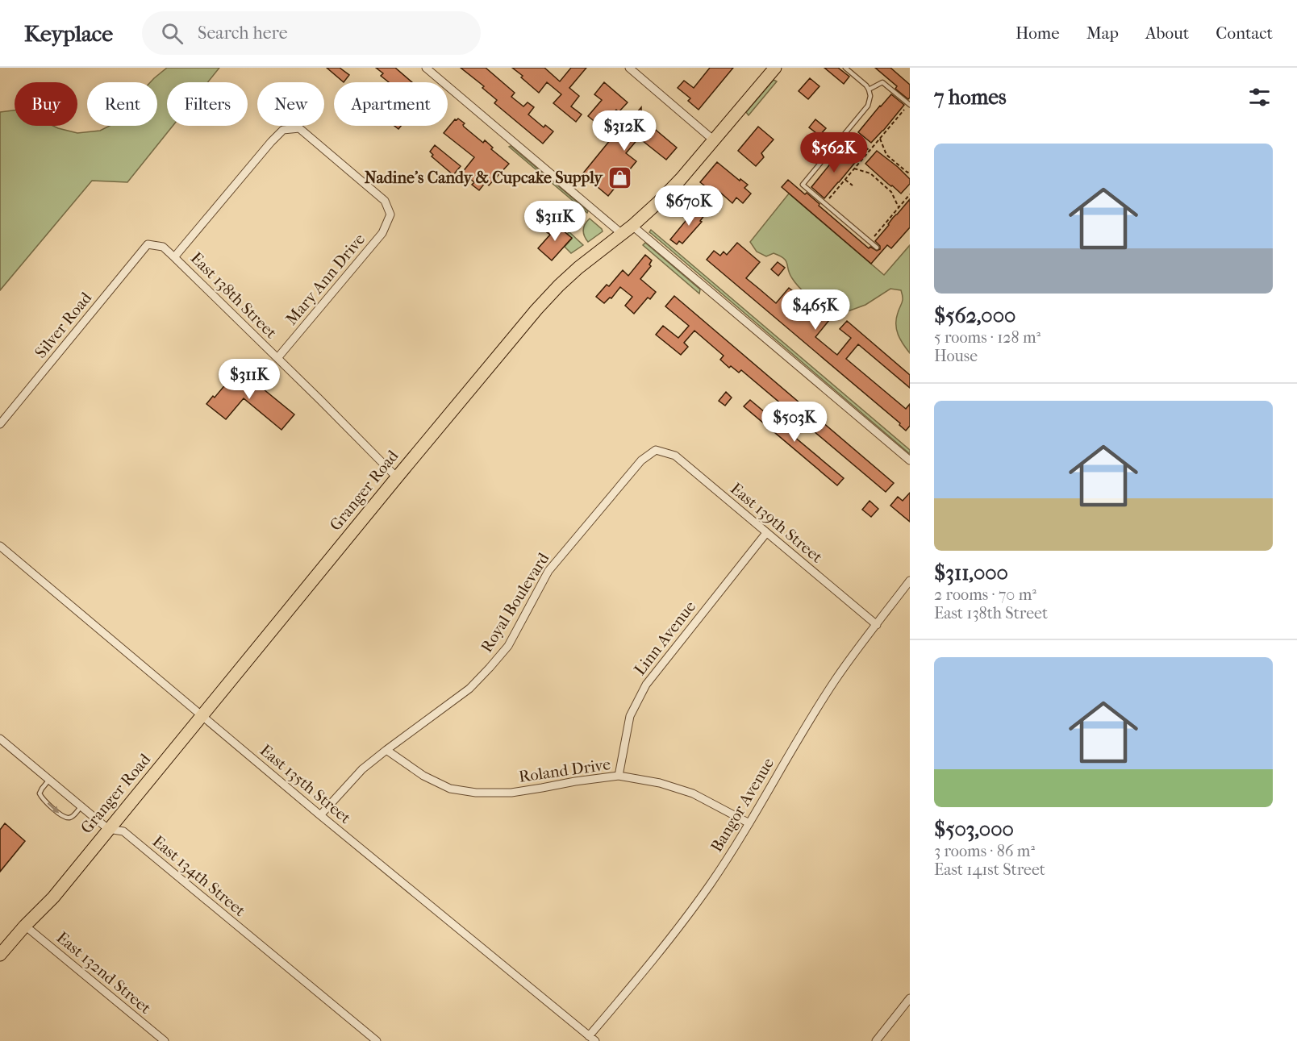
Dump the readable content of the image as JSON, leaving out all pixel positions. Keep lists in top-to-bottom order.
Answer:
{
  "streets": {
    "main road": ["Granger Road"],
    "street": [
      "Mary Ann Drive",
      "East 138th Street",
      "Silver Road",
      "East 139th Street",
      "Royal Boulevard",
      "Linn Avenue",
      "Roland Drive",
      "East 135th Street",
      "Bangor Avenue",
      "East 134th Street",
      "East 132nd Street"
    ]
  },
  "crossings": [
    ["Mary Ann Drive", "East 138th Street"],
    ["East 138th Street", "Silver Road"],
    ["East 138th Street", "Granger Road"],
    ["Granger Road", "East 135th Street"],
    ["Granger Road", "East 134th Street"],
    ["Granger Road", "East 132nd Street"],
    ["East 139th Street", "Royal Boulevard"],
    ["East 139th Street", "Linn Avenue"],
    ["East 139th Street", "Bangor Avenue"],
    ["Royal Boulevard", "Roland Drive"],
    ["Royal Boulevard", "East 135th Street"],
    ["Linn Avenue", "Roland Drive"],
    ["Roland Drive", "Bangor Avenue"],
    ["East 135th Street", "Bangor Avenue"]
  ],
  "places": {
    "shop": ["Nadine’s Candy & Cupcake Supply"]
  },
  "page": {
    "header": "Keyplace",
    "search": "Search here",
    "nav": [
      "Home",
      "Map",
      "About",
      "Contact"
    ],
    "heading": "7 homes",
    "chip": [
      "Buy",
      "Rent",
      "Filters",
      "New",
      "Apartment"
    ],
    "price": [
      "$312K",
      "$562K",
      "$670K",
      "$311K",
      "$465K",
      "$311K",
      "$503K"
    ],
    "list": [
      {
        "name": "$562,000",
        "note": "5 rooms · 128 m² · House"
      },
      {
        "name": "$311,000",
        "note": "2 rooms · 70 m² · East 138th Street"
      },
      {
        "name": "$503,000",
        "note": "3 rooms · 86 m² · East 141st Street"
      }
    ]
  }
}
